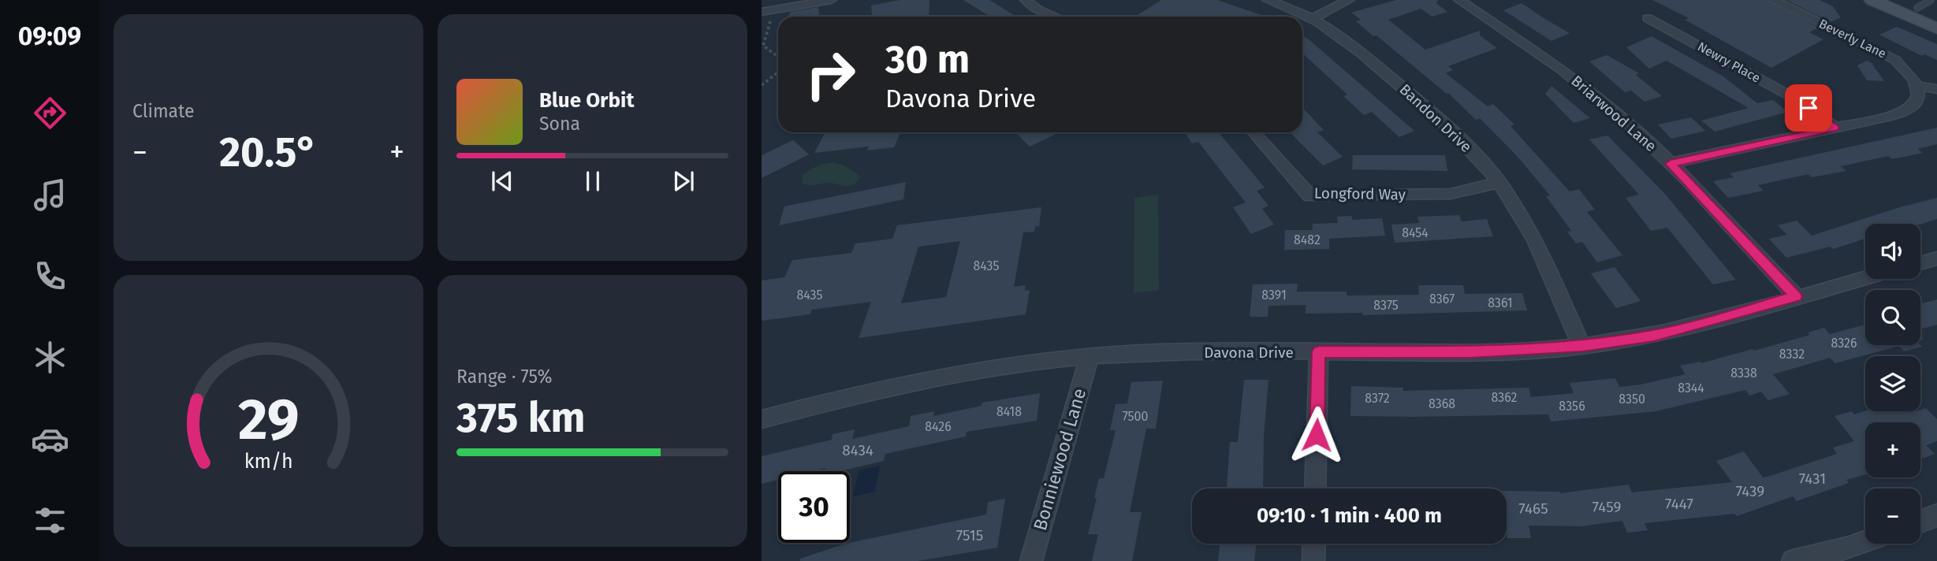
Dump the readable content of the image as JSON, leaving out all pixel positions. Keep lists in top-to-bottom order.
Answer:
{
  "streets": {
    "street": [
      "Beverly Lane",
      "Newry Place",
      "Briarwood Lane",
      "Bandon Drive",
      "Longford Way",
      "Davona Drive",
      "Bonniewood Lane"
    ]
  },
  "crossings": [
    ["Briarwood Lane", "Davona Drive"],
    ["Bandon Drive", "Longford Way"],
    ["Bandon Drive", "Davona Drive"],
    ["Davona Drive", "Bonniewood Lane"]
  ],
  "house_numbers": [
    "8454",
    "8482",
    "8435",
    "8435",
    "8391",
    "8367",
    "8361",
    "8375",
    "8326",
    "8332",
    "8338",
    "8344",
    "8362",
    "8372",
    "8350",
    "8368",
    "8356",
    "8418",
    "7500",
    "8426",
    "8434",
    "7431",
    "7439",
    "7447",
    "7459",
    "7465",
    "7515"
  ],
  "page": {
    "tabs": "09:09",
    "tile": [
      "Climate",
      ["Range · 75%", "375 km"]
    ],
    "turn": ["30 m", "Davona Drive"],
    "song": ["Blue Orbit", "Sona"],
    "heat": ["−", "20.5°", "+"],
    "map_buttons": ["+", "−"],
    "limit": "30",
    "trip": "09:10 · 1 min · 400 m",
    "gauge": ["29", "km/h"]
  }
}
